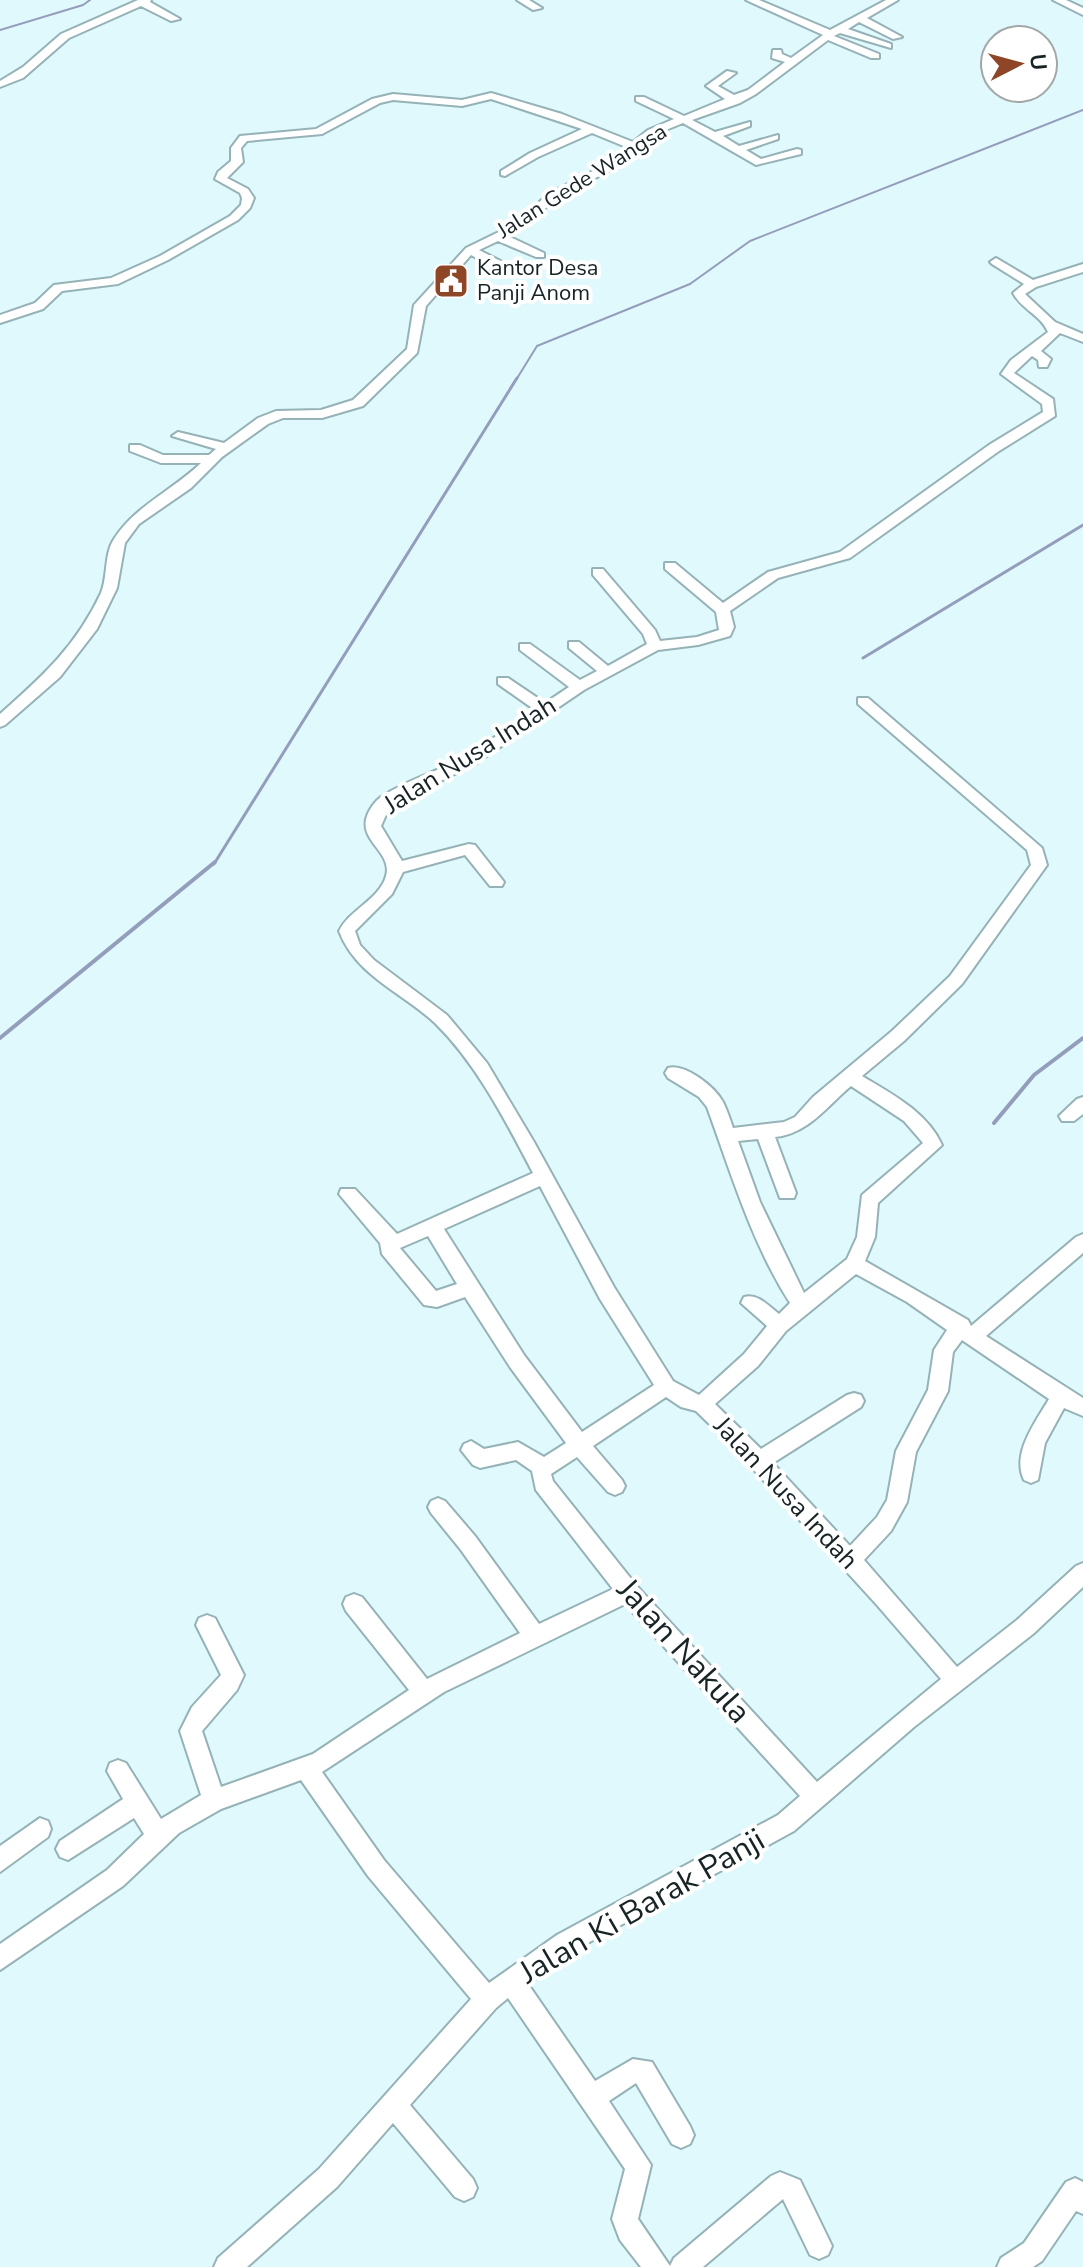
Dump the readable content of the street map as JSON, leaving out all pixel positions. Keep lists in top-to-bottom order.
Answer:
{
  "streets": {
    "street": [
      "Jalan Gede Wangsa",
      "Jalan Nusa Indah",
      "Jalan Nakula",
      "Jalan Ki Barak Panji"
    ]
  },
  "crossings": [
    ["Jalan Nusa Indah", "Jalan Ki Barak Panji"],
    ["Jalan Nakula", "Jalan Ki Barak Panji"]
  ],
  "places": {
    "public building": ["Kantor Desa Panji Anom"]
  },
  "north": "right"
}
